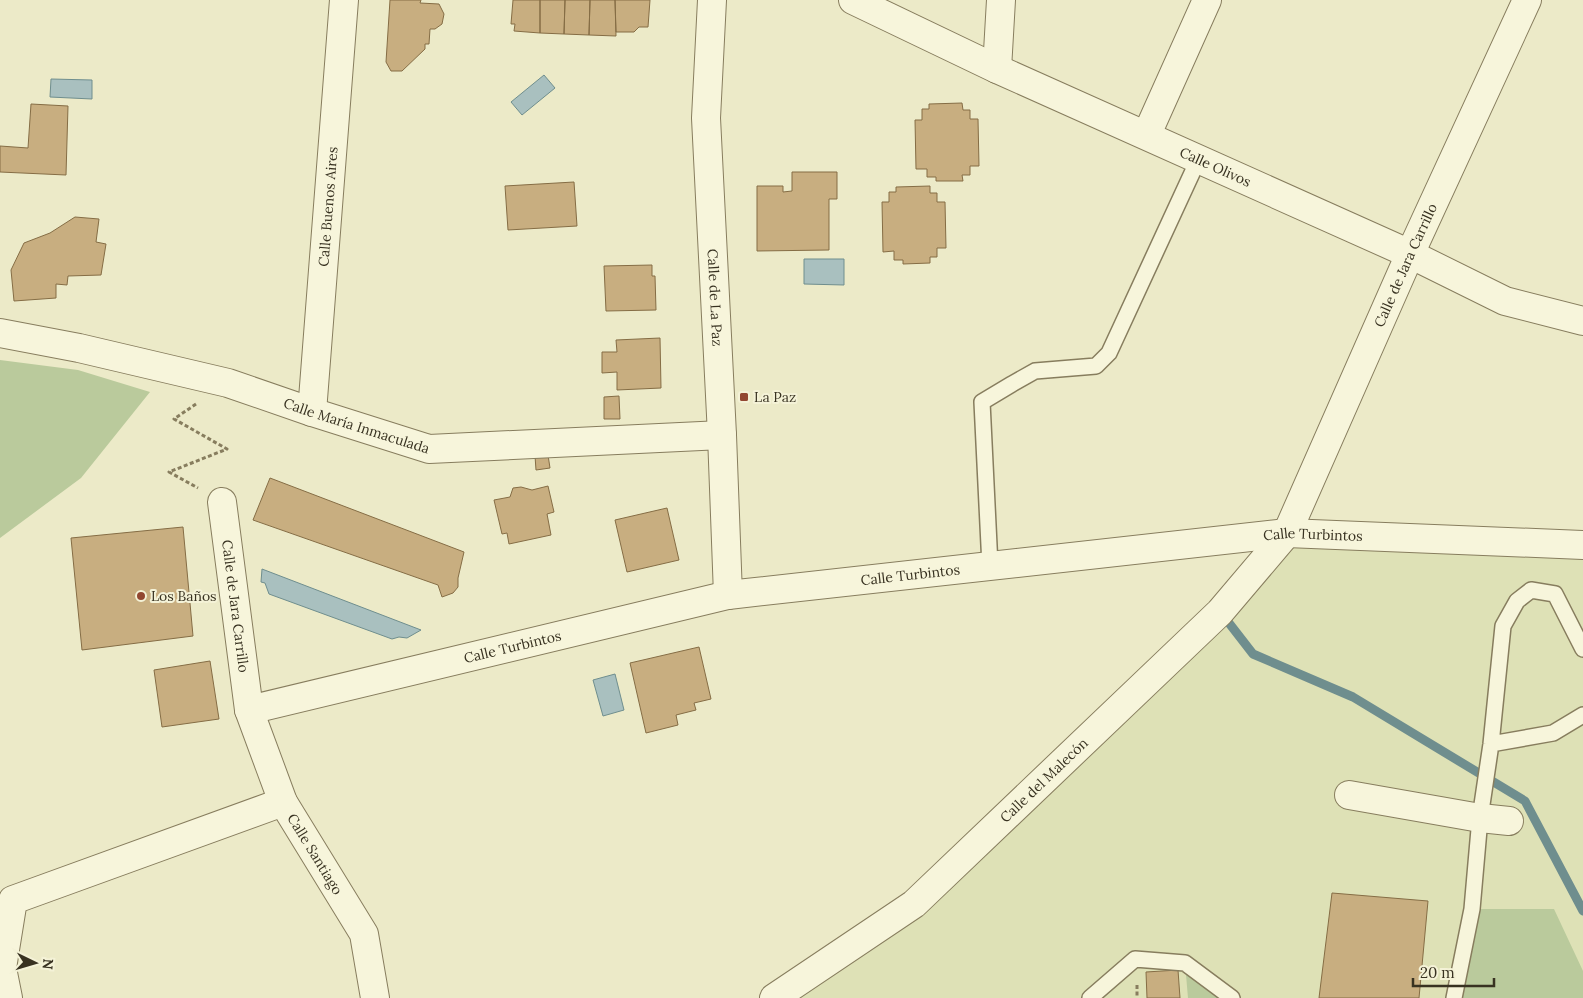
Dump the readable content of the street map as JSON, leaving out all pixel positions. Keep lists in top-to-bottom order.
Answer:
{
  "streets": {
    "street": [
      "Calle Olivos",
      "Calle Buenos Aires",
      "Calle de Jara Carrillo",
      "Calle de La Paz",
      "Calle María Inmaculada",
      "Calle Turbintos",
      "Calle del Malecón",
      "Calle Santiago"
    ]
  },
  "crossings": [
    ["Calle Olivos", "Calle de Jara Carrillo"],
    ["Calle Buenos Aires", "Calle María Inmaculada"],
    ["Calle de Jara Carrillo", "Calle Turbintos"],
    ["Calle de Jara Carrillo", "Calle del Malecón"],
    ["Calle de Jara Carrillo", "Calle Santiago"],
    ["Calle de La Paz", "Calle María Inmaculada"],
    ["Calle de La Paz", "Calle Turbintos"],
    ["Calle Turbintos", "Calle del Malecón"],
    ["Calle Turbintos", "Calle Santiago"]
  ],
  "places": {
    "transit": ["La Paz"],
    "other": ["Los Baños"]
  },
  "scale_bar": "20 m",
  "north": "right"
}
